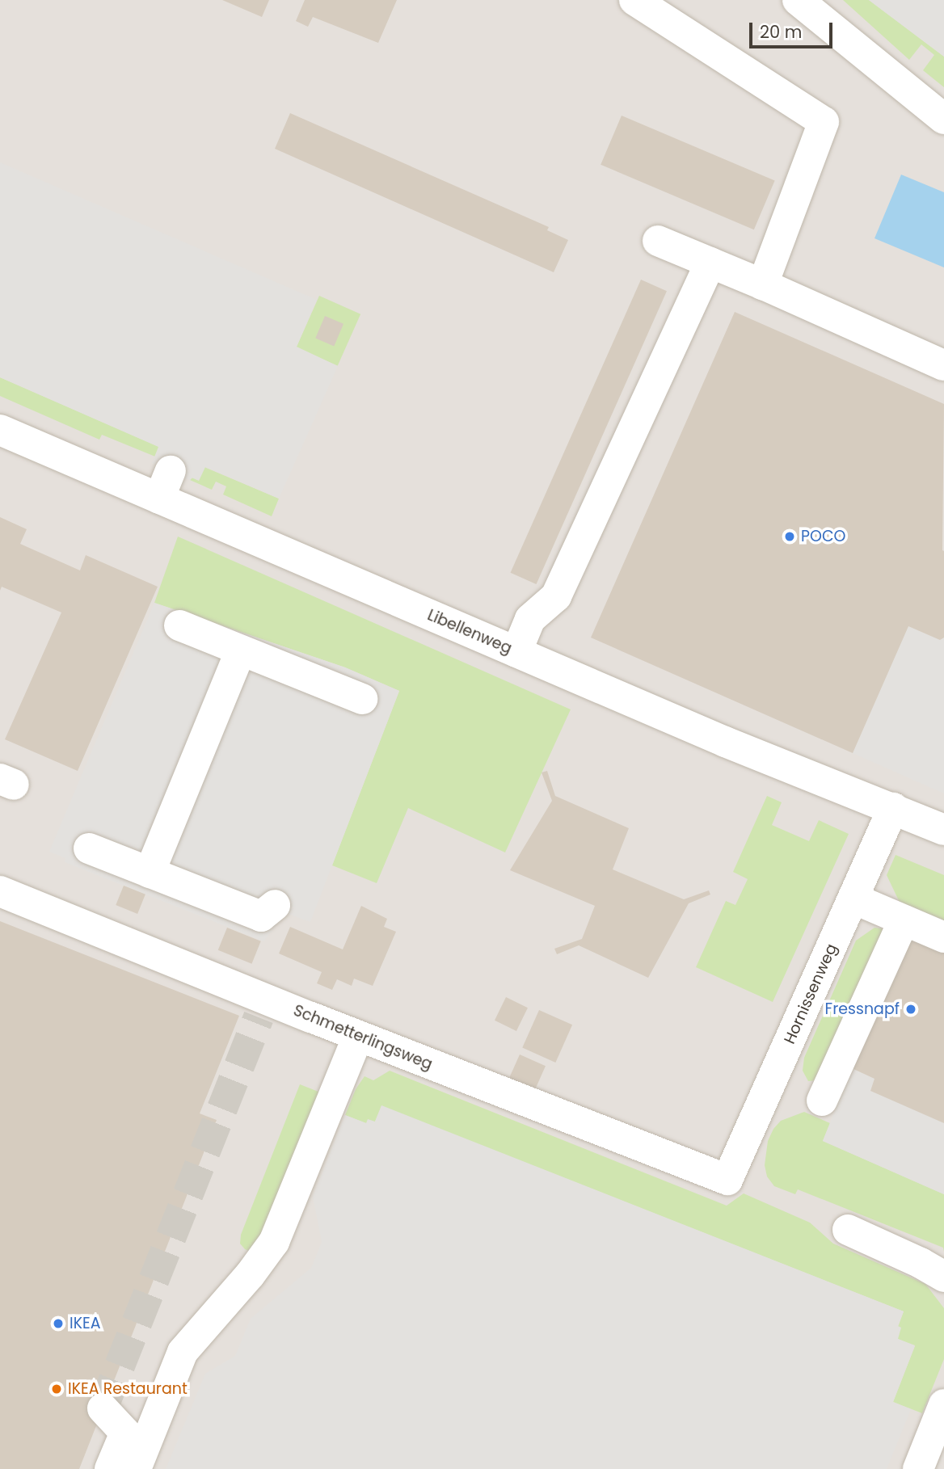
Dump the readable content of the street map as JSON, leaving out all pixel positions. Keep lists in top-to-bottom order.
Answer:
{
  "streets": {
    "street": ["Libellenweg", "Hornissenweg", "Schmetterlingsweg"]
  },
  "crossings": [
    ["Libellenweg", "Hornissenweg"],
    ["Hornissenweg", "Schmetterlingsweg"]
  ],
  "places": [
    "POCO",
    "Fressnapf",
    "IKEA",
    "IKEA Restaurant"
  ],
  "scale_bar": "20 m"
}
